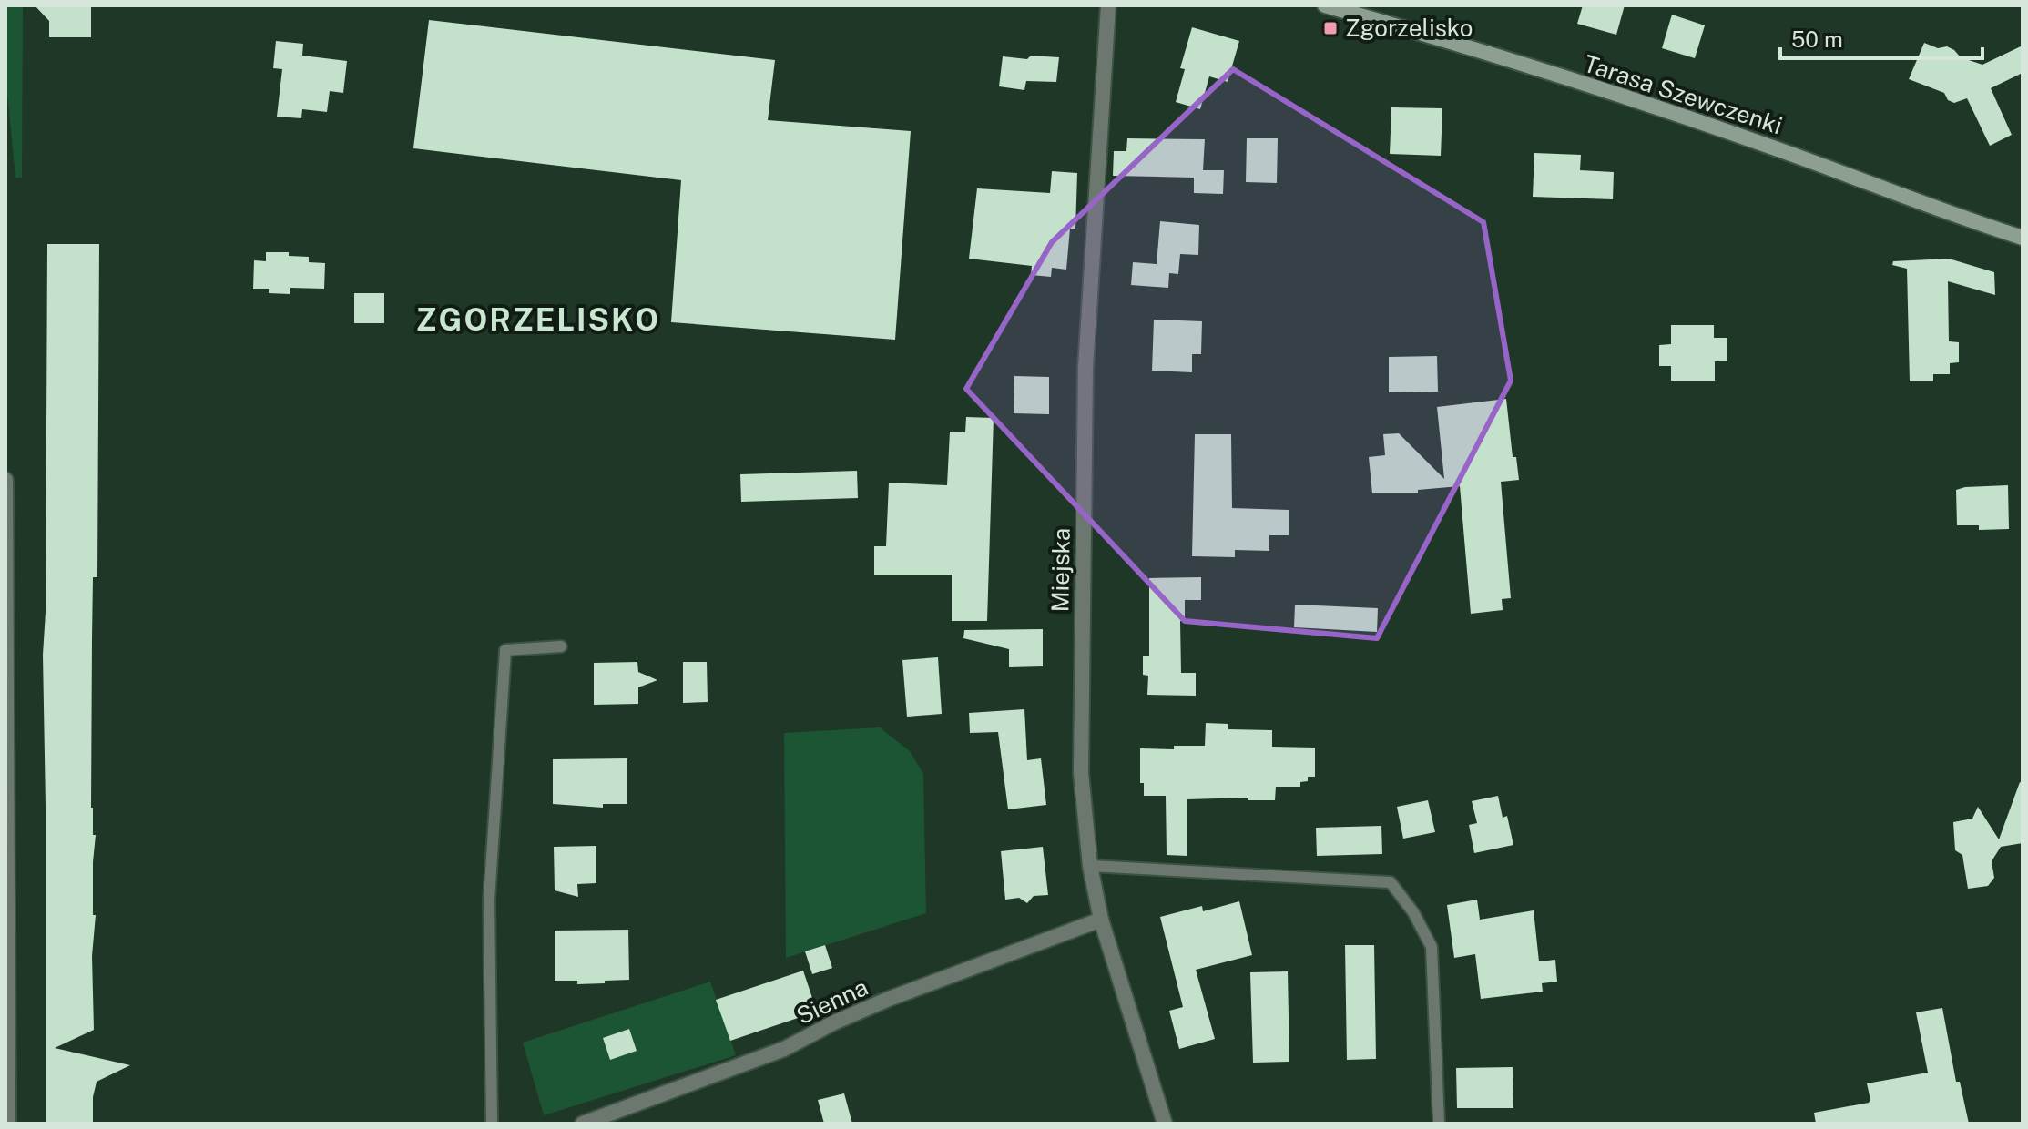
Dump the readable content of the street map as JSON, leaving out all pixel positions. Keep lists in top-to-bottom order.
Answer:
{
  "streets": {
    "street": ["Tarasa Szewczenki", "Miejska", "Sienna"]
  },
  "crossings": [
    ["Miejska", "Sienna"]
  ],
  "districts": ["ZGORZELISKO"],
  "places": {
    "transit": ["Zgorzelisko"]
  },
  "scale_bar": "50 m"
}
